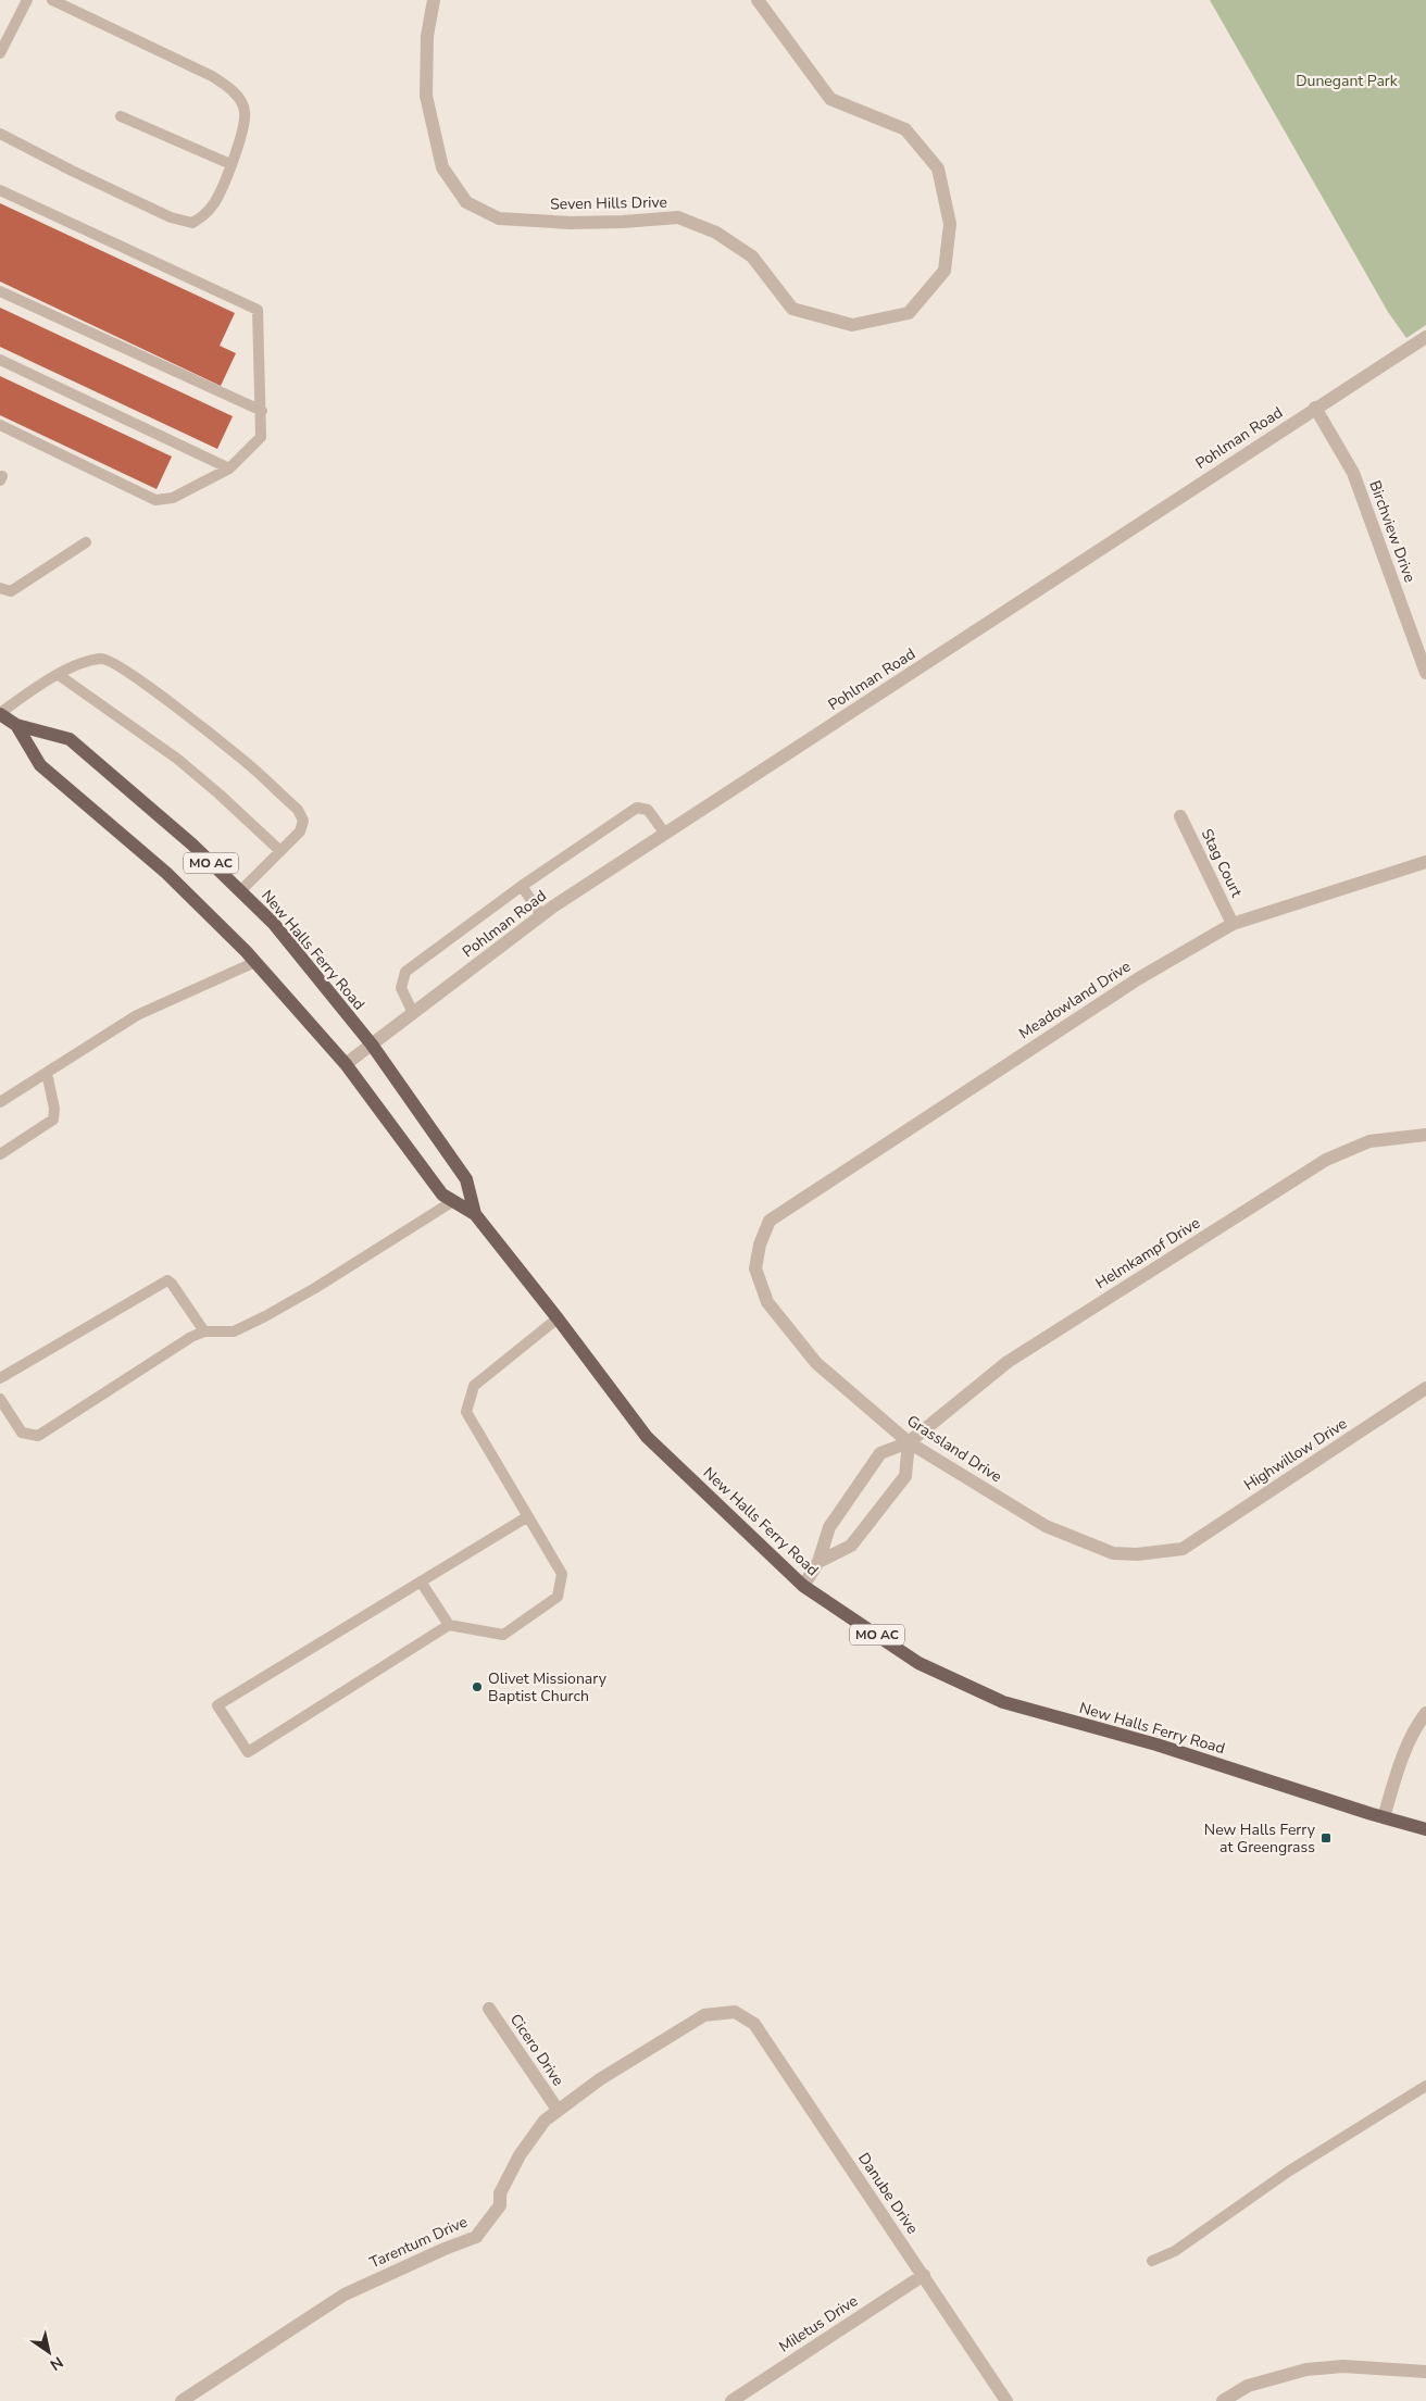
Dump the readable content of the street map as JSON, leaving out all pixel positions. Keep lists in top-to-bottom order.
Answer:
{
  "streets": {
    "main road": ["MO AC", "New Halls Ferry Road"],
    "street": [
      "Seven Hills Drive",
      "Pohlman Road",
      "Birchview Drive",
      "Stag Court",
      "Meadowland Drive",
      "Helmkampf Drive",
      "Grassland Drive",
      "Highwillow Drive",
      "Cicero Drive",
      "Danube Drive",
      "Tarentum Drive",
      "Miletus Drive"
    ]
  },
  "crossings": [
    ["Pohlman Road", "Birchview Drive"],
    ["Pohlman Road", "New Halls Ferry Road"],
    ["Stag Court", "Meadowland Drive"],
    ["New Halls Ferry Road", "Helmkampf Drive"],
    ["Meadowland Drive", "Grassland Drive"],
    ["Helmkampf Drive", "Grassland Drive"],
    ["Grassland Drive", "Highwillow Drive"],
    ["Cicero Drive", "Tarentum Drive"],
    ["Danube Drive", "Tarentum Drive"],
    ["Danube Drive", "Miletus Drive"]
  ],
  "parks": ["Dunegant Park"],
  "places": {
    "other": ["Olivet Missionary Baptist Church"],
    "transit": ["New Halls Ferry at Greengrass"]
  },
  "north": "bottom right"
}
